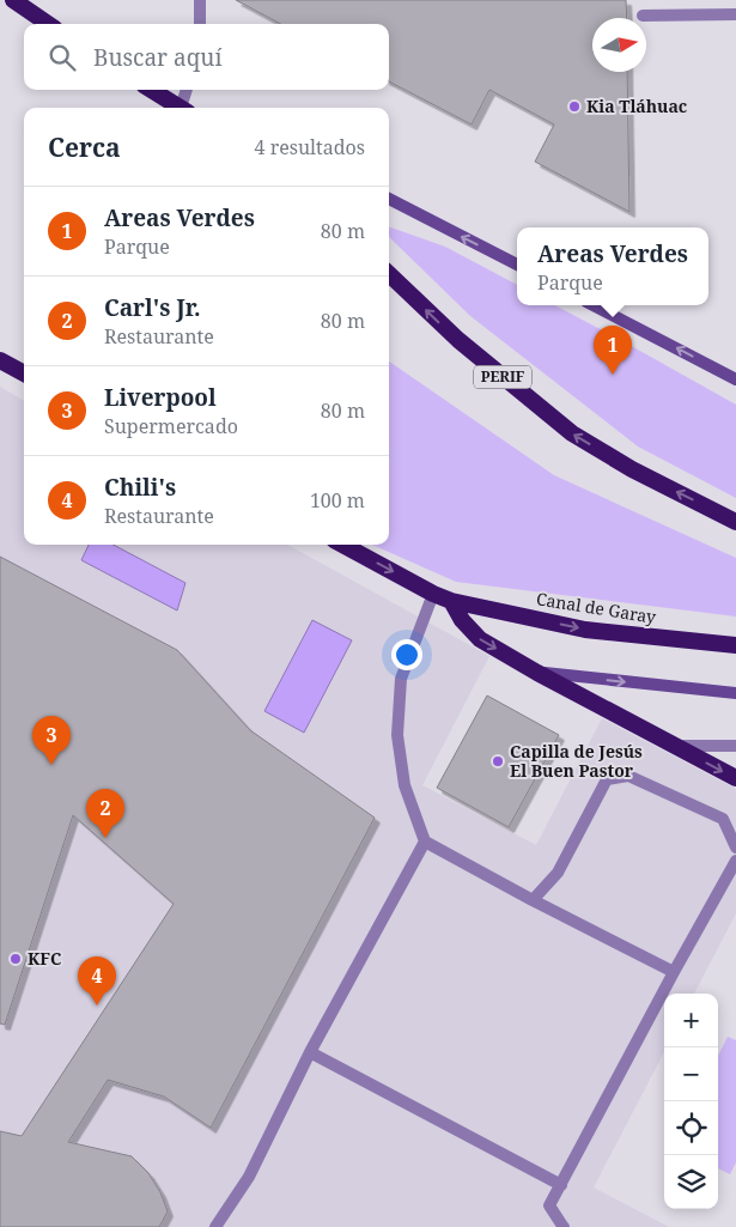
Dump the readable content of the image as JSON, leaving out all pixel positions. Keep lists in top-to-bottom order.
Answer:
{
  "streets": {
    "highway": ["PERIF", "Canal de Garay"]
  },
  "places": ["Kia Tláhuac", "Capilla de Jesús El Buen Pastor", "KFC"],
  "north": "right",
  "page": {
    "search": "Buscar aquí",
    "heading": ["Cerca", "4 resultados"],
    "list": [
      {
        "mark": "1",
        "name": "Areas Verdes",
        "note": "Parque",
        "value": "80 m"
      },
      {
        "mark": "2",
        "name": "Carl's Jr.",
        "note": "Restaurante",
        "value": "80 m"
      },
      {
        "mark": "3",
        "name": "Liverpool",
        "note": "Supermercado",
        "value": "80 m"
      },
      {
        "mark": "4",
        "name": "Chili's",
        "note": "Restaurante",
        "value": "100 m"
      }
    ],
    "popup": ["Areas Verdes", "Parque"],
    "pins": [
      "1",
      "3",
      "2",
      "4"
    ],
    "map_buttons": ["+", "−"]
  }
}
